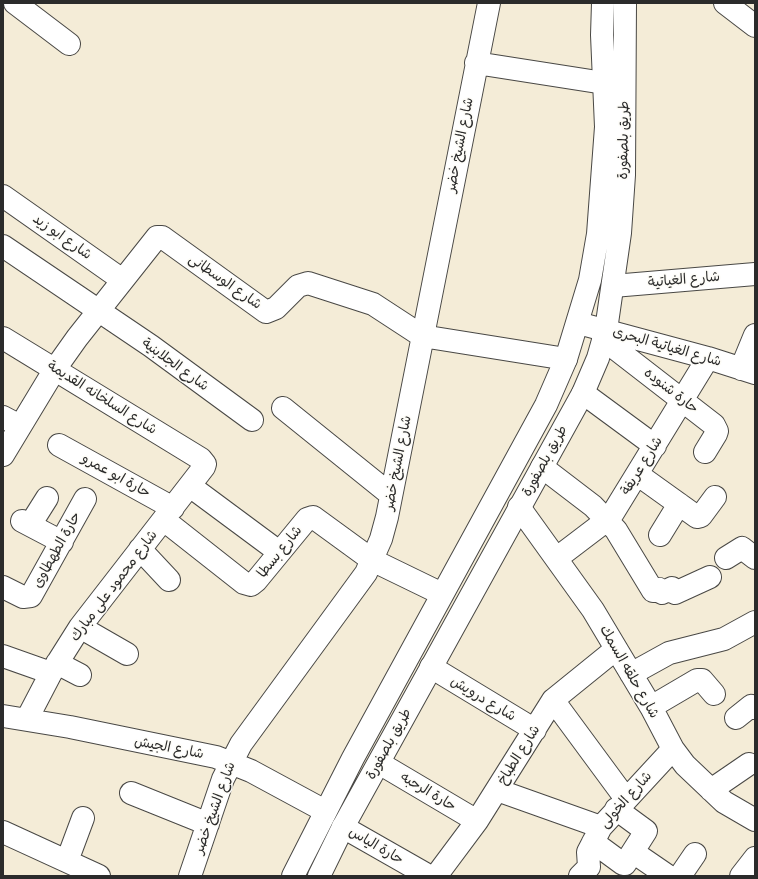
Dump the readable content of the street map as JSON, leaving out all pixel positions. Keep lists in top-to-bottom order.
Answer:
{
  "streets": {
    "street": [
      "طريق بلصفورة",
      "شارع الشيخ خضر",
      "شارع ابو زيد",
      "شارع الغياتية",
      "شارع الوسطانى",
      "شارع الغياتية البحرى",
      "شارع الجلابنية",
      "حارة شنوده",
      "شارع السلخانه القديمة",
      "شارع عريفة",
      "حارة ابو عمرو",
      "حارة الطهطاوى",
      "شارع بسطا",
      "شارع محمود على مبارك",
      "شارع حلقه السمك",
      "شارع درويش",
      "شارع الجيش",
      "شارع الطباخ",
      "حارة الرحبه",
      "شارع الخولى",
      "حارة الياس"
    ]
  },
  "crossings": [
    ["طريق بلصفورة", "شارع الغياتية"],
    ["طريق بلصفورة", "شارع الوسطانى"],
    ["طريق بلصفورة", "شارع الغياتية البحرى"],
    ["طريق بلصفورة", "حارة شنوده"],
    ["طريق بلصفورة", "شارع بسطا"],
    ["طريق بلصفورة", "شارع حلقه السمك"],
    ["طريق بلصفورة", "شارع درويش"],
    ["طريق بلصفورة", "شارع الجيش"],
    ["طريق بلصفورة", "حارة الرحبه"],
    ["طريق بلصفورة", "حارة الياس"],
    ["شارع الشيخ خضر", "شارع الوسطانى"],
    ["شارع الشيخ خضر", "شارع بسطا"],
    ["شارع الشيخ خضر", "شارع الجيش"],
    ["شارع ابو زيد", "شارع الوسطانى"],
    ["شارع الوسطانى", "شارع الجلابنية"],
    ["شارع الوسطانى", "شارع السلخانه القديمة"],
    ["شارع الغياتية البحرى", "حارة شنوده"],
    ["شارع الغياتية البحرى", "شارع عريفة"],
    ["حارة شنوده", "شارع عريفة"],
    ["شارع السلخانه القديمة", "شارع محمود على مبارك"],
    ["شارع عريفة", "شارع حلقه السمك"],
    ["حارة ابو عمرو", "شارع بسطا"],
    ["حارة ابو عمرو", "شارع محمود على مبارك"],
    ["شارع بسطا", "شارع محمود على مبارك"],
    ["شارع محمود على مبارك", "شارع الجيش"],
    ["شارع حلقه السمك", "شارع الطباخ"],
    ["شارع حلقه السمك", "شارع الخولى"],
    ["شارع درويش", "شارع الطباخ"],
    ["شارع الطباخ", "حارة الرحبه"]
  ]
}
